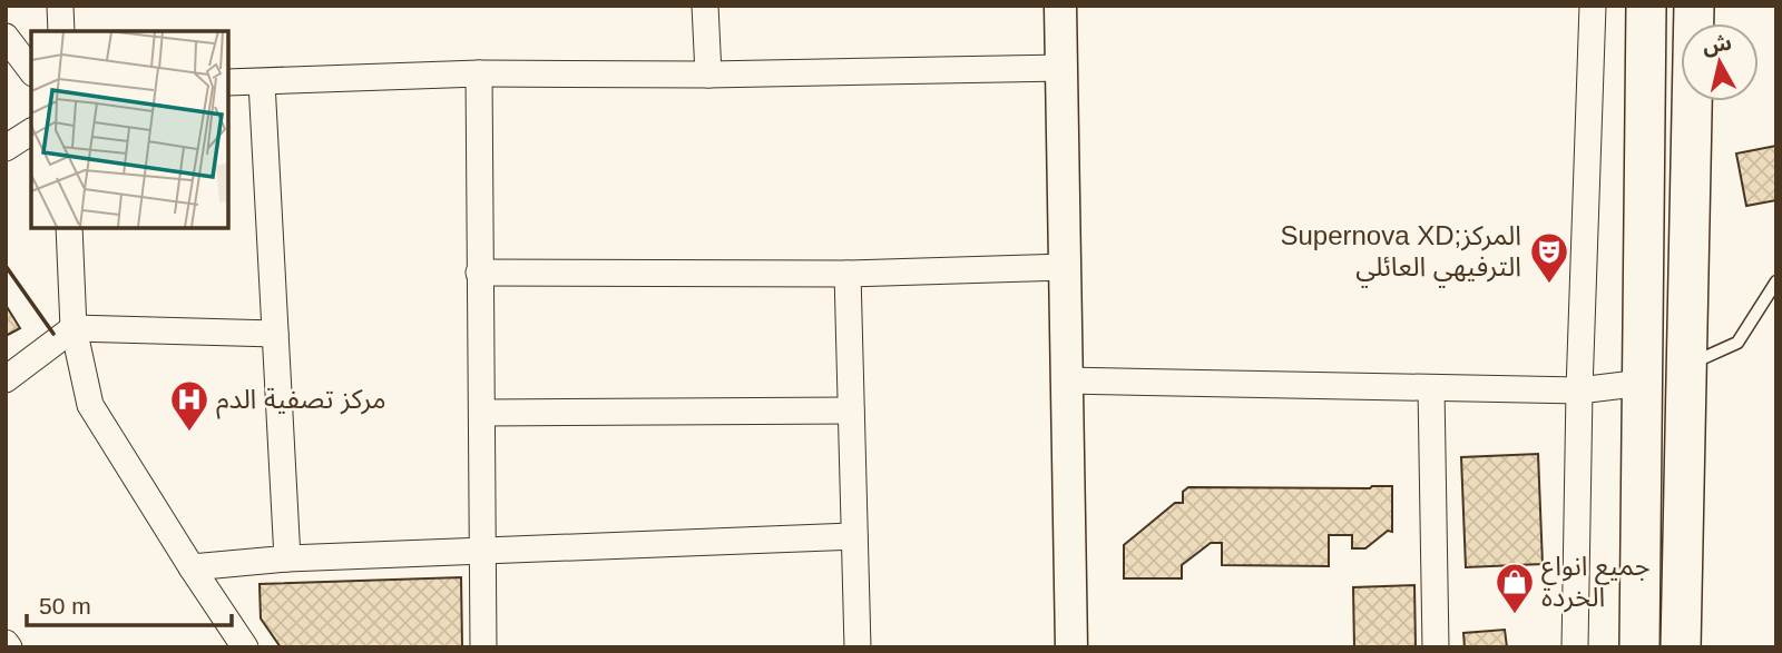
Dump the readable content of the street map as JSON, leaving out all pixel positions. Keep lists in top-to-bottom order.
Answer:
{
  "places": {
    "theatre": ["Supernova XD;المركز الترفيهي العائلي"],
    "hospital": ["مركز تصفية الدم"],
    "shop": ["جميع انواع الخردة"]
  },
  "scale_bar": "50 m",
  "north": "top"
}
